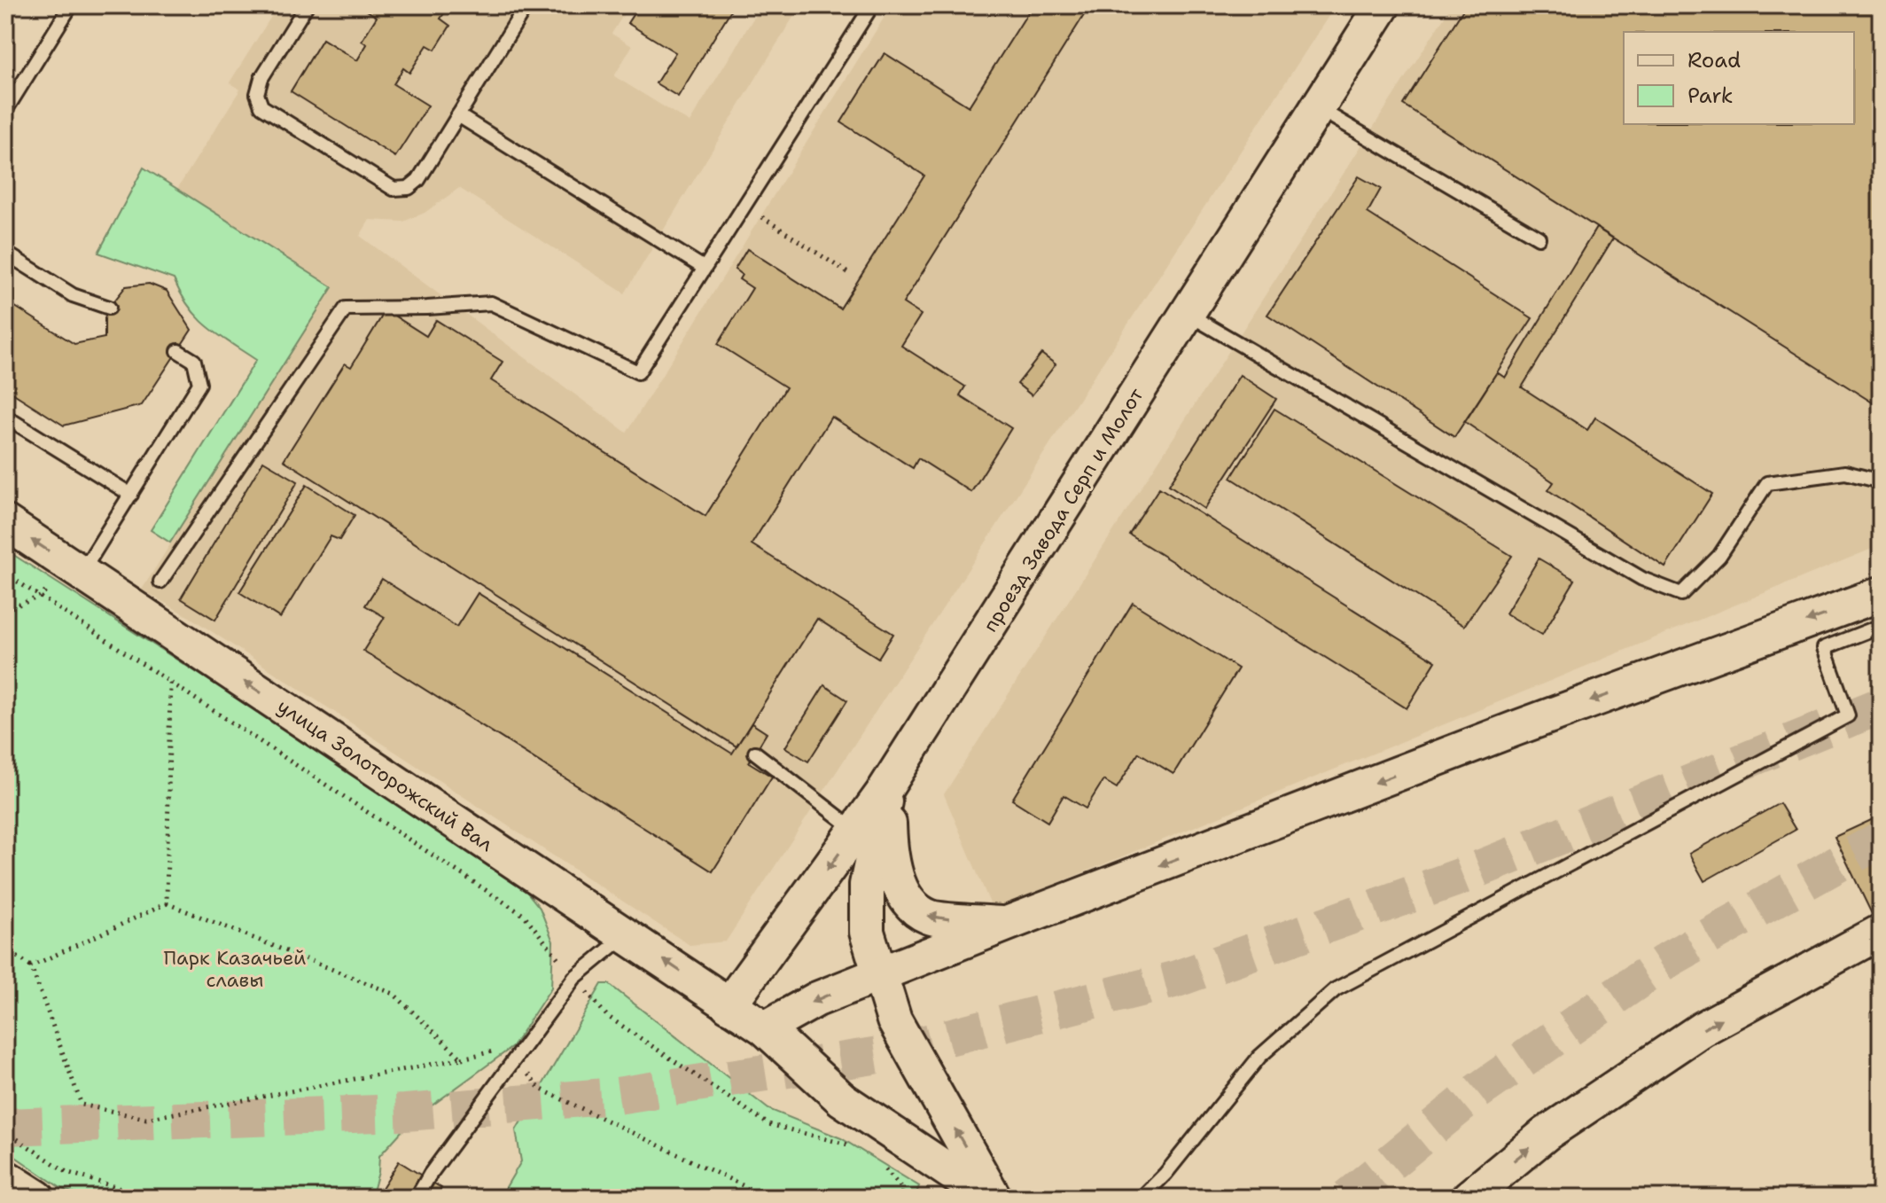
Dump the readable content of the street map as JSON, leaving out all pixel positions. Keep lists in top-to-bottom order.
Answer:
{
  "streets": {
    "street": ["проезд Завода Серп и Молот", "улица Золоторожский Вал"]
  },
  "crossings": [
    ["проезд Завода Серп и Молот", "улица Золоторожский Вал"]
  ],
  "one_way": ["улица Золоторожский Вал"],
  "parks": ["Парк Казачьей славы"],
  "legend": ["Road", "Park"]
}
